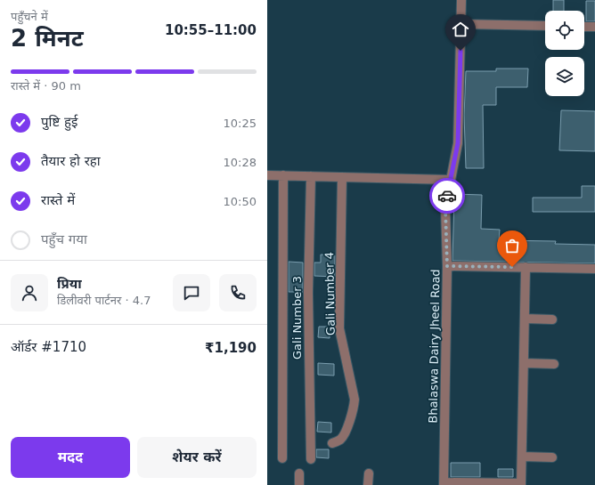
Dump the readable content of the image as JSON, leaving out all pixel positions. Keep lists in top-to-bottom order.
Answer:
{
  "streets": {
    "street": ["Gali Number 4", "Gali Number 3", "Bhalaswa Dairy Jheel Road"]
  },
  "page": {
    "heading": ["2 मिनट", "पहुँचने में", "10:55–11:00"],
    "panel": [
      "प्रिया",
      "डिलीवरी पार्टनर · 4.7",
      "ऑर्डर #1710",
      "₹1,190"
    ],
    "bar": "रास्ते में · 90 m",
    "list": [
      ["पुष्टि हुई", "10:25"],
      ["तैयार हो रहा", "10:28"],
      ["रास्ते में", "10:50"],
      "पहुँच गया"
    ],
    "buttons": ["मदद", "शेयर करें"]
  }
}
